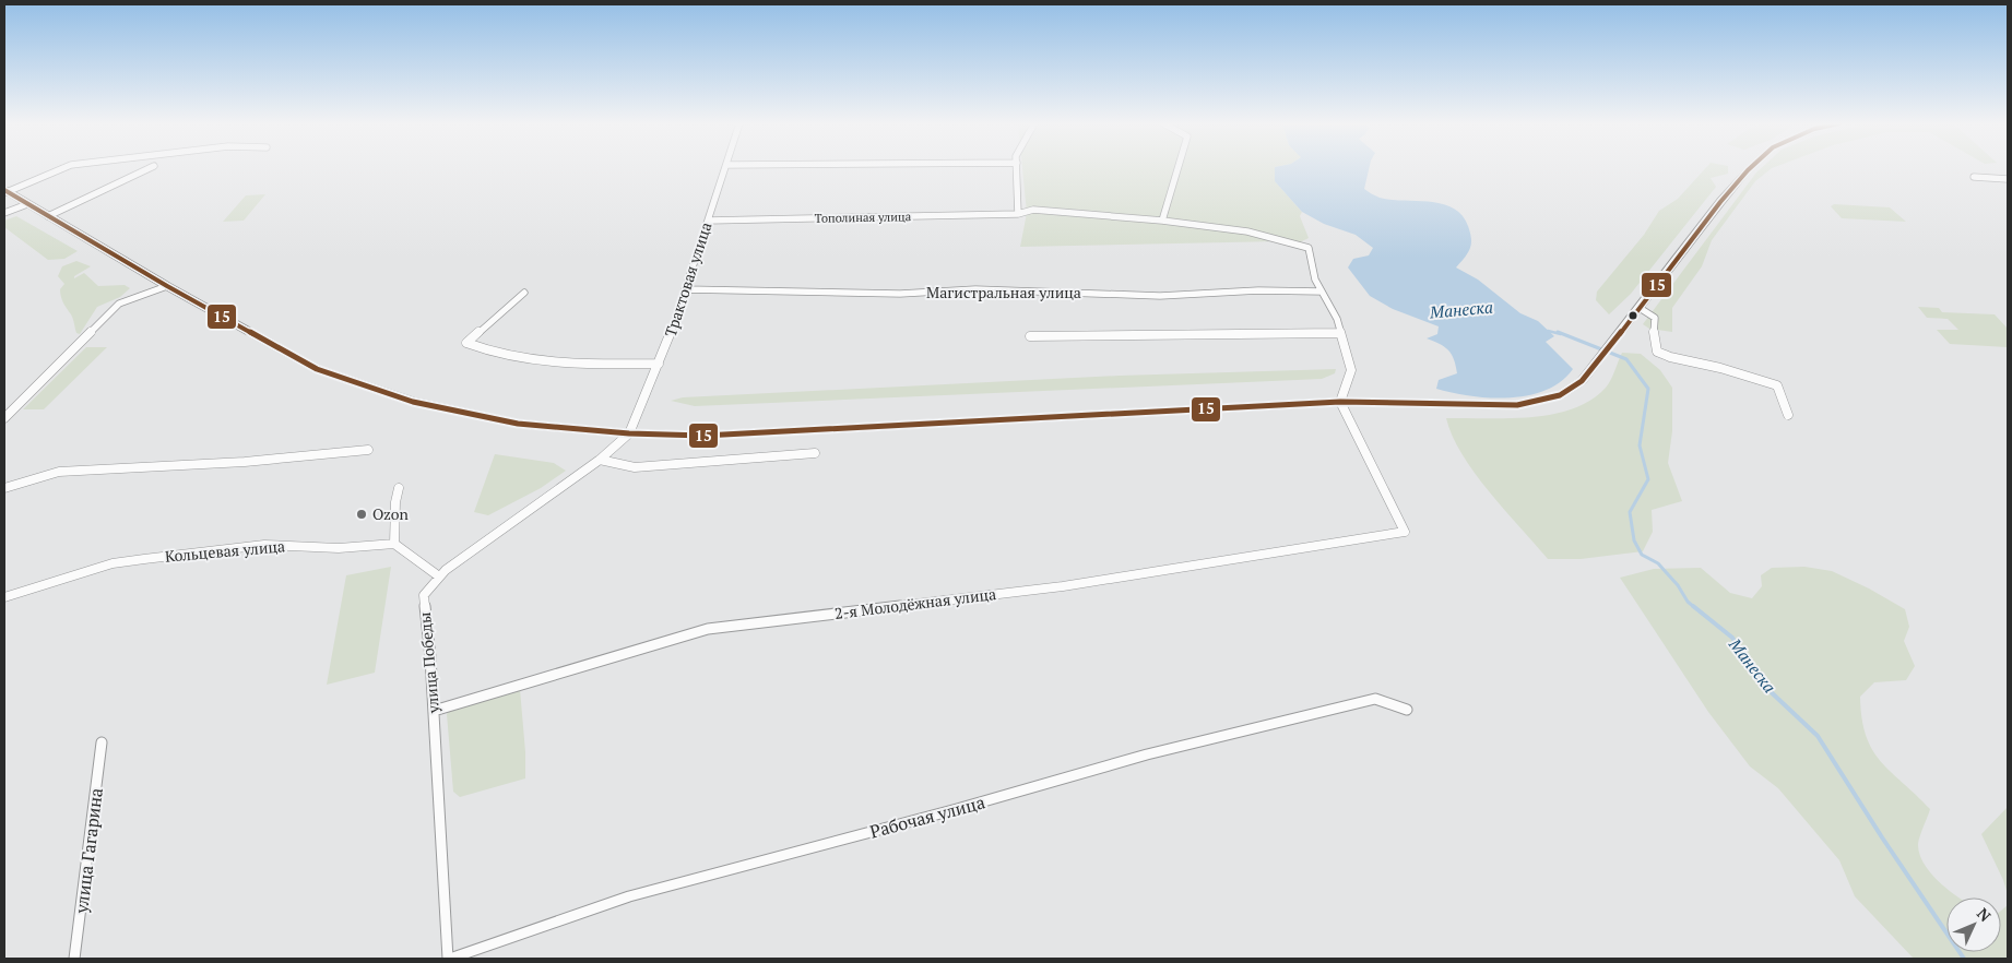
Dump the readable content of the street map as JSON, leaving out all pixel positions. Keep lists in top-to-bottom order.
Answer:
{
  "streets": {
    "street": [
      "Тополиная улица",
      "Трактовая улица",
      "Магистральная улица",
      "Кольцевая улица",
      "2-я Молодёжная улица",
      "улица Победы",
      "Рабочая улица",
      "улица Гагарина"
    ]
  },
  "crossings": [
    ["Тополиная улица", "Трактовая улица"],
    ["Тополиная улица", "Магистральная улица"],
    ["Трактовая улица", "Магистральная улица"],
    ["Трактовая улица", "улица Победы"],
    ["2-я Молодёжная улица", "улица Победы"],
    ["улица Победы", "Рабочая улица"]
  ],
  "water": ["Манеска"],
  "places": ["Ozon"],
  "lines": ["transit line 15"],
  "north": "top right"
}
